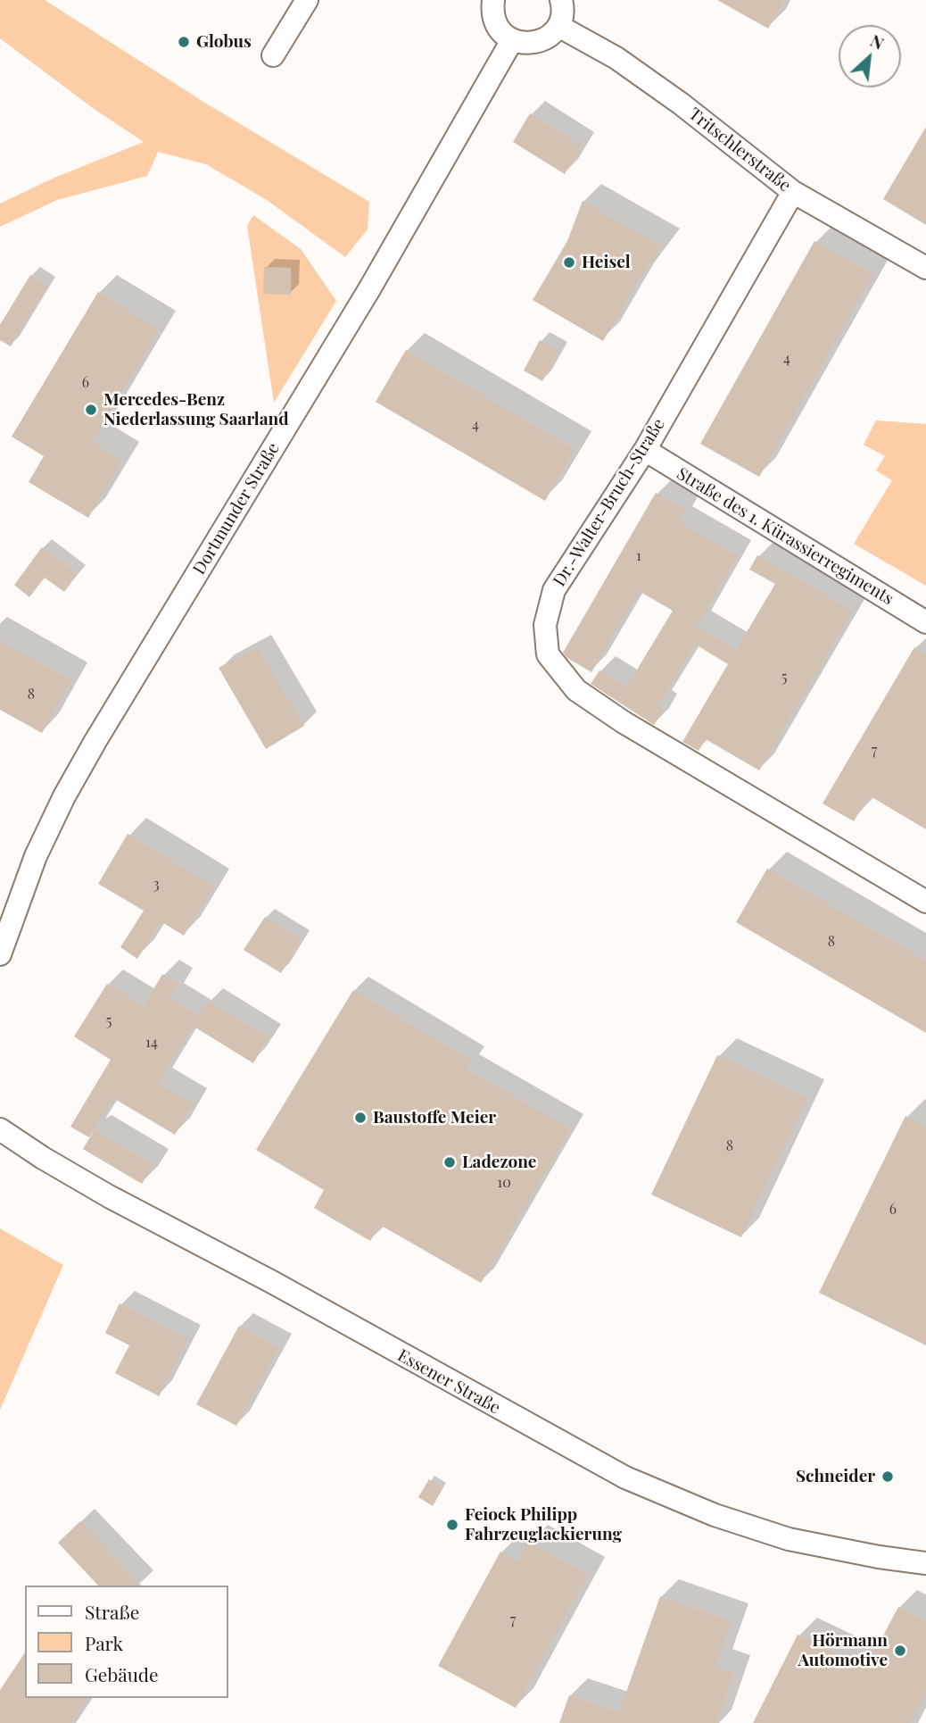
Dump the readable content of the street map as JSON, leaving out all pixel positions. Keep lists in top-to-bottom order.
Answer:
{
  "streets": {
    "street": [
      "Tritschlerstraße",
      "Dr.-Walter-Bruch-Straße",
      "Dortmunder Straße",
      "Straße des 1. Kürassierregiments",
      "Essener Straße"
    ]
  },
  "crossings": [
    ["Tritschlerstraße", "Dr.-Walter-Bruch-Straße"],
    ["Dr.-Walter-Bruch-Straße", "Straße des 1. Kürassierregiments"]
  ],
  "places": [
    "Globus",
    "Heisel",
    "Mercedes-Benz Niederlassung Saarland",
    "Baustoffe Meier",
    "Ladezone",
    "Schneider",
    "Feiock Philipp Fahrzeuglackierung",
    "Hörmann Automotive"
  ],
  "house_numbers": [
    "4",
    "6",
    "4",
    "1",
    "5",
    "8",
    "7",
    "3",
    "8",
    "5",
    "14",
    "8",
    "10",
    "6",
    "7"
  ],
  "legend": ["Straße", "Park", "Gebäude"],
  "north": "top right"
}
